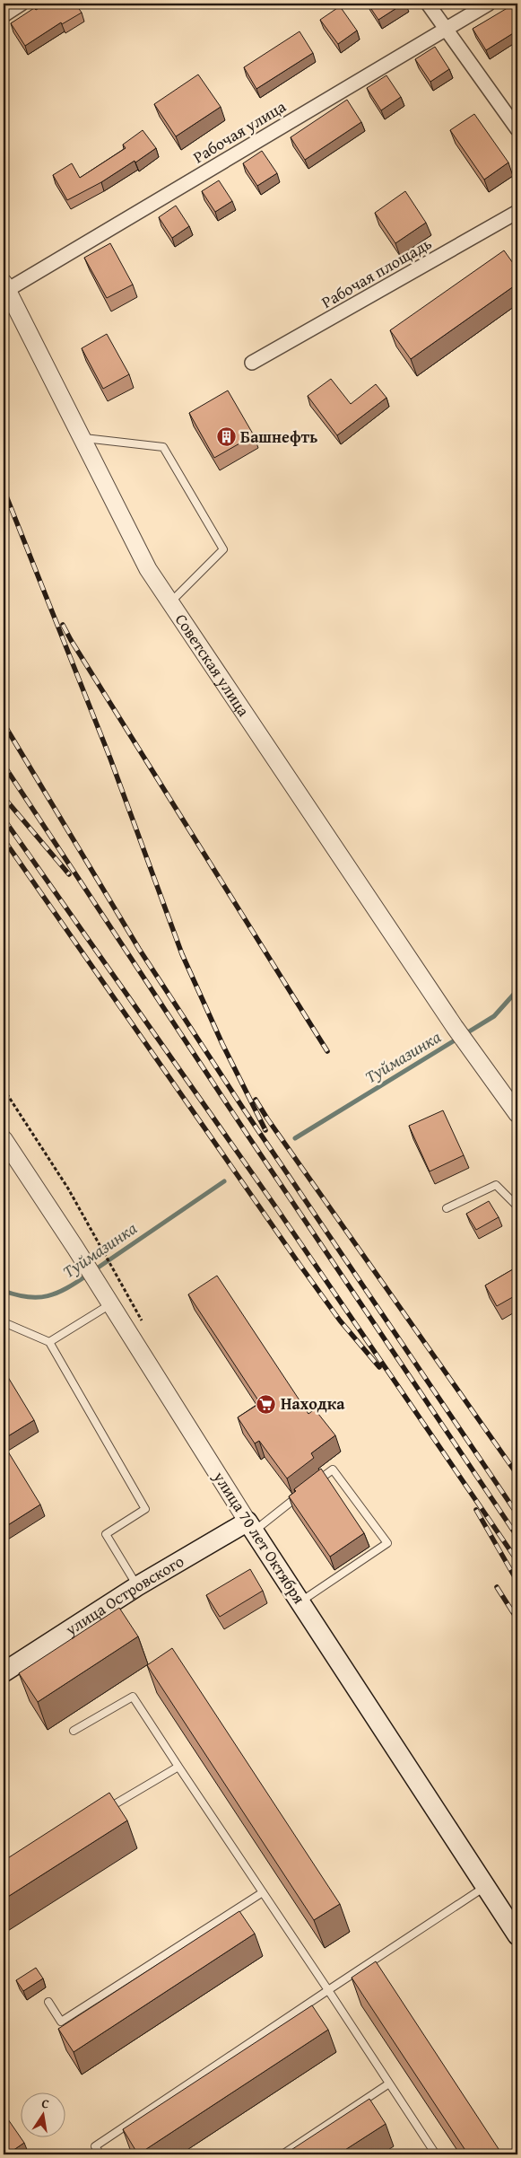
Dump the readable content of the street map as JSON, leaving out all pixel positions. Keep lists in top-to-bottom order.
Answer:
{
  "streets": {
    "main road": ["улица 70 лет Октября", "улица Островского"],
    "street": ["Рабочая улица", "Рабочая площадь", "Советская улица"]
  },
  "crossings": [
    ["Рабочая улица", "Советская улица"],
    ["улица 70 лет Октября", "улица Островского"]
  ],
  "water": ["Туймазинка"],
  "places": {
    "building": ["Башнефть"],
    "supermarket": ["Находка"]
  },
  "north": "top"
}
